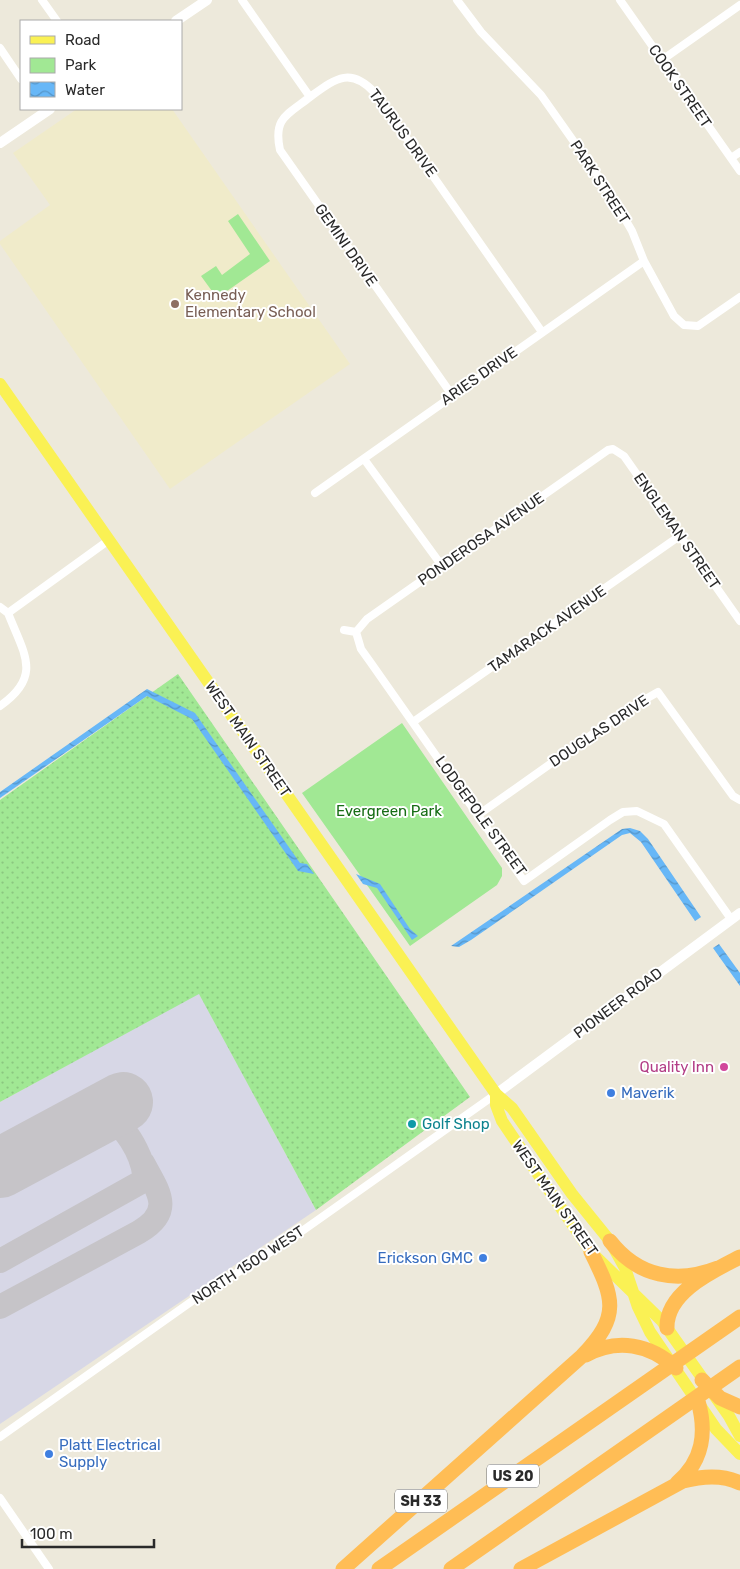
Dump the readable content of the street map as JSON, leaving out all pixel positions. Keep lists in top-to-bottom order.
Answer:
{
  "streets": {
    "highway": ["US 20", "SH 33"],
    "main road": ["WEST MAIN STREET"],
    "street": [
      "COOK STREET",
      "TAURUS DRIVE",
      "PARK STREET",
      "GEMINI DRIVE",
      "ARIES DRIVE",
      "ENGLEMAN STREET",
      "PONDEROSA AVENUE",
      "TAMARACK AVENUE",
      "DOUGLAS DRIVE",
      "LODGEPOLE STREET",
      "PIONEER ROAD",
      "NORTH 1500 WEST"
    ]
  },
  "crossings": [
    ["TAURUS DRIVE", "GEMINI DRIVE"],
    ["TAURUS DRIVE", "ARIES DRIVE"],
    ["PARK STREET", "ARIES DRIVE"],
    ["GEMINI DRIVE", "ARIES DRIVE"],
    ["ENGLEMAN STREET", "PONDEROSA AVENUE"],
    ["ENGLEMAN STREET", "TAMARACK AVENUE"],
    ["PONDEROSA AVENUE", "LODGEPOLE STREET"],
    ["TAMARACK AVENUE", "LODGEPOLE STREET"],
    ["DOUGLAS DRIVE", "LODGEPOLE STREET"],
    ["WEST MAIN STREET", "PIONEER ROAD"],
    ["WEST MAIN STREET", "NORTH 1500 WEST"],
    ["WEST MAIN STREET", "SH 33"],
    ["LODGEPOLE STREET", "PIONEER ROAD"],
    ["PIONEER ROAD", "NORTH 1500 WEST"]
  ],
  "parks": ["Evergreen Park"],
  "places": [
    "Kennedy Elementary School",
    "Quality Inn",
    "Maverik",
    "Golf Shop",
    "Erickson GMC",
    "Platt Electrical Supply"
  ],
  "legend": ["Road", "Park", "Water"],
  "scale_bar": "100 m"
}
